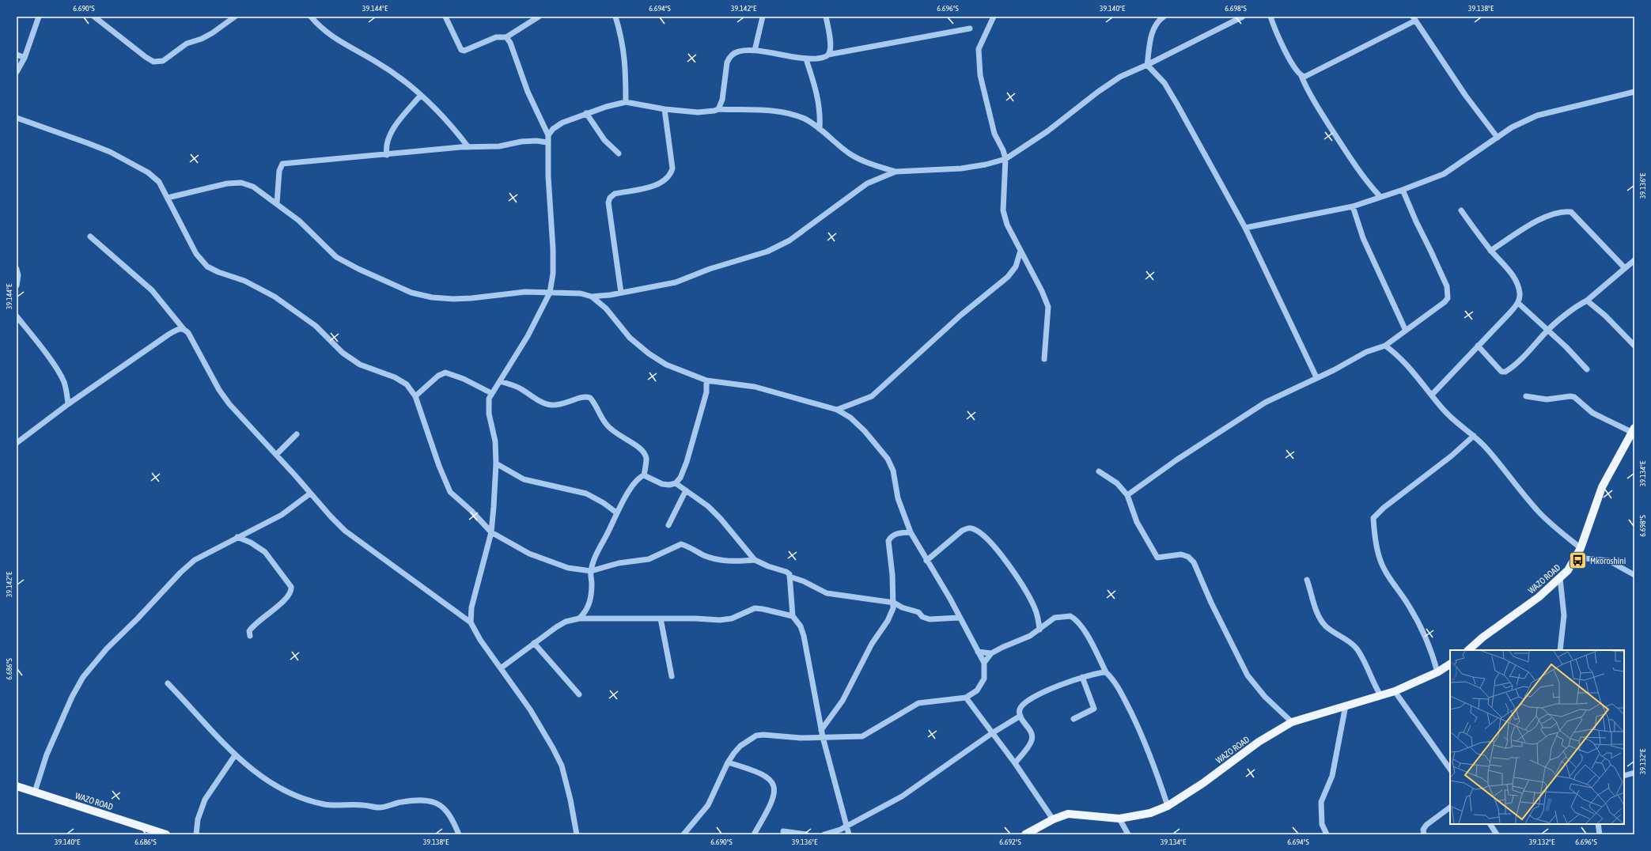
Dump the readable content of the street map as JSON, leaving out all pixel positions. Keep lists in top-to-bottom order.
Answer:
{
  "streets": {
    "main road": ["WAZO ROAD"]
  },
  "places": {
    "bus stop": ["Mkoroshini"]
  },
  "coordinates": [
    "6.690°S",
    "39.144°E",
    "6.694°S",
    "39.142°E",
    "6.696°S",
    "39.140°E",
    "6.698°S",
    "39.138°E",
    "39.136°E",
    "39.134°E",
    "6.686°S",
    "39.132°E",
    "6.692°S"
  ]
}
